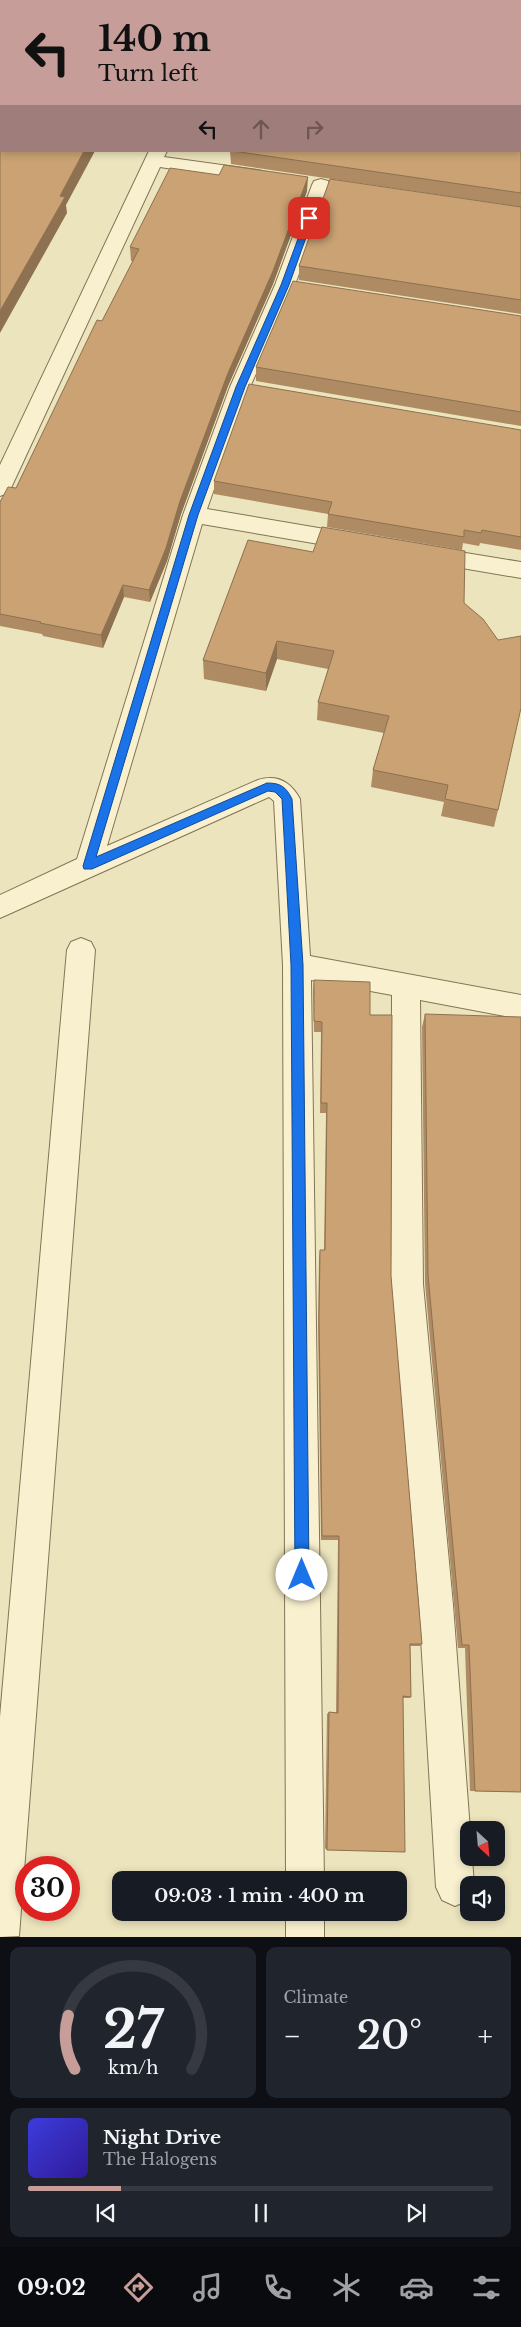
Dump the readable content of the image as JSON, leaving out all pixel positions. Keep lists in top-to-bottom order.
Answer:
{
  "north": "bottom right",
  "page": {
    "turn": ["140 m", "Turn left"],
    "limit": "30",
    "trip": "09:03 · 1 min · 400 m",
    "tile": "Climate",
    "heat": ["−", "20°", "+"],
    "song": ["Night Drive", "The Halogens"],
    "tabs": "09:02",
    "gauge": ["27", "km/h"]
  }
}
